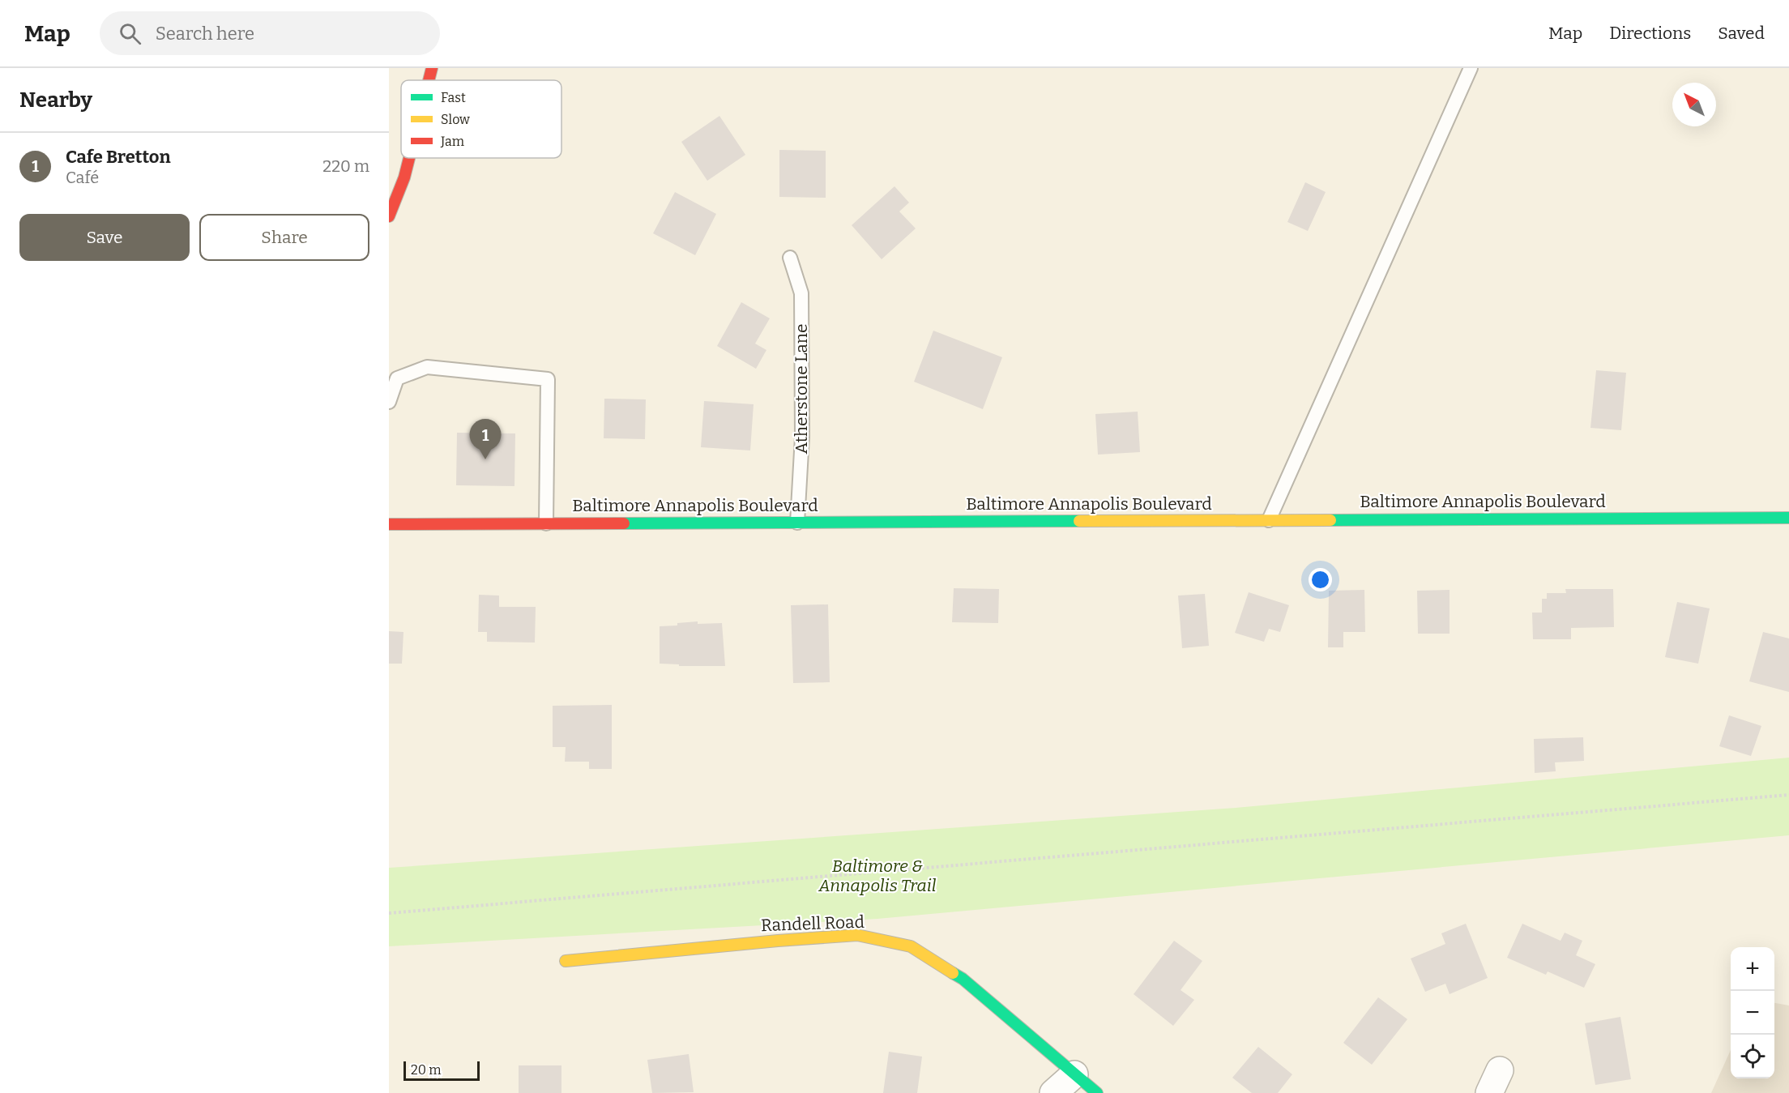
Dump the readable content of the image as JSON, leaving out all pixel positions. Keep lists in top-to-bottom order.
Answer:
{
  "streets": {
    "street": ["Baltimore Annapolis Boulevard", "Randell Road"],
    "lane": ["Atherstone Lane"]
  },
  "crossings": [
    ["Atherstone Lane", "Baltimore Annapolis Boulevard"]
  ],
  "parks": ["Baltimore & Annapolis Trail"],
  "legend": ["Fast", "Slow", "Jam"],
  "scale_bar": "20 m",
  "north": "top left",
  "page": {
    "header": "Map",
    "search": "Search here",
    "nav": ["Map", "Directions", "Saved"],
    "heading": "Nearby",
    "list": [
      {
        "mark": "1",
        "name": "Cafe Bretton",
        "note": "Café",
        "value": "220 m"
      }
    ],
    "buttons": ["Save", "Share"],
    "pins": "1",
    "map_buttons": ["+", "−"],
    "scale": "20 m"
  }
}
